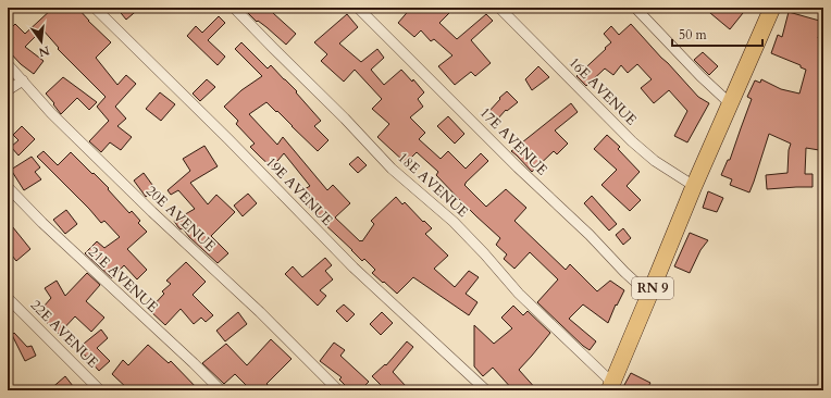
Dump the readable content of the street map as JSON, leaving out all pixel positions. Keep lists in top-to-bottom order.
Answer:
{
  "streets": {
    "main road": ["RN 9"],
    "street": [
      "16E AVENUE",
      "17E AVENUE",
      "18E AVENUE",
      "19E AVENUE",
      "20E AVENUE",
      "21E AVENUE",
      "22E AVENUE"
    ]
  },
  "crossings": [
    ["16E AVENUE", "RN 9"],
    ["17E AVENUE", "RN 9"],
    ["18E AVENUE", "RN 9"]
  ],
  "scale_bar": "50 m",
  "north": "bottom"
}
